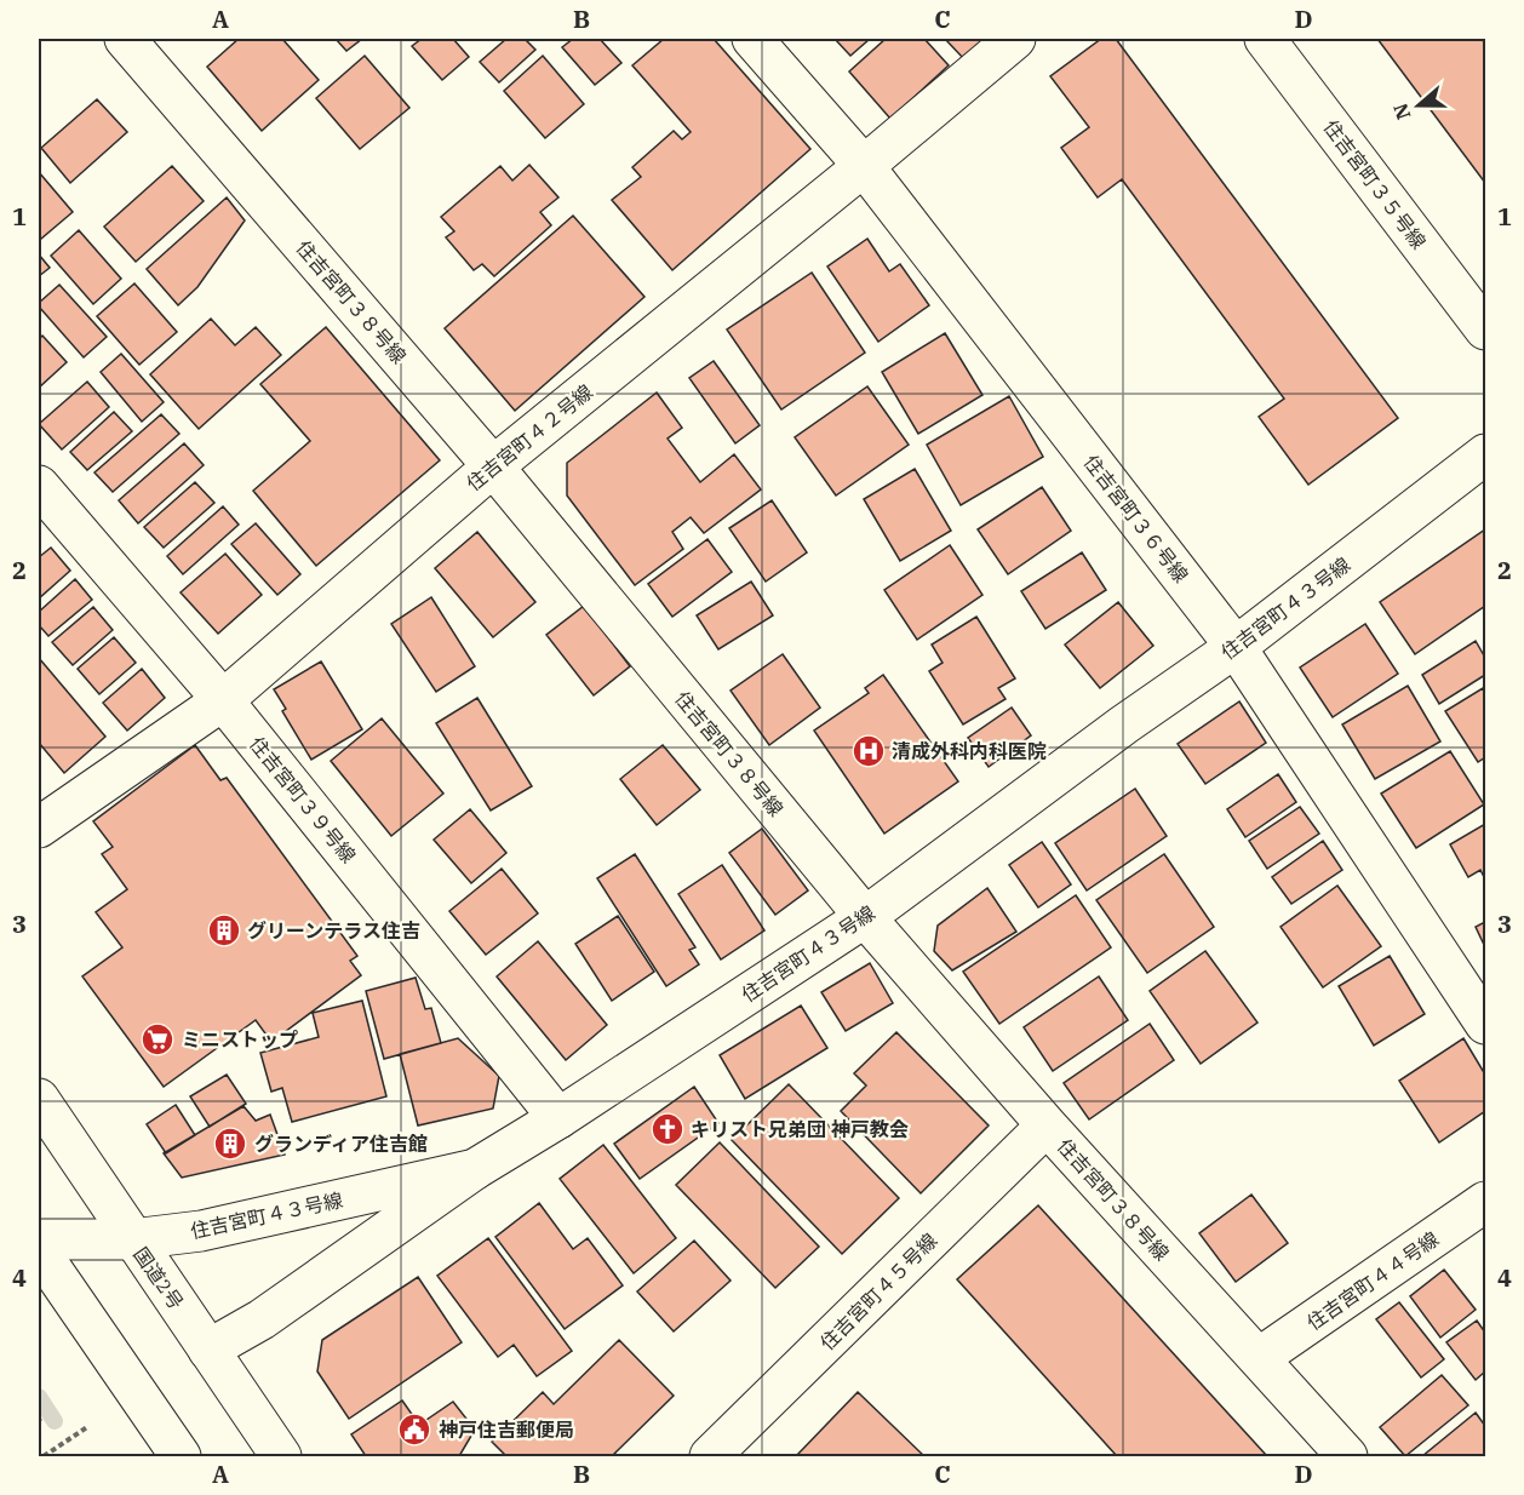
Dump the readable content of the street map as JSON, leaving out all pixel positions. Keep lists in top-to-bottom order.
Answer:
{
  "streets": {
    "main road": [
      "住吉宮町３５号線",
      "住吉宮町３８号線",
      "住吉宮町４２号線",
      "住吉宮町３６号線",
      "住吉宮町４３号線",
      "住吉宮町３９号線",
      "国道2号",
      "住吉宮町４４号線",
      "住吉宮町４５号線"
    ]
  },
  "crossings": [
    ["住吉宮町３８号線", "住吉宮町４２号線"],
    ["住吉宮町３８号線", "住吉宮町４３号線"],
    ["住吉宮町３８号線", "住吉宮町４４号線"],
    ["住吉宮町３８号線", "住吉宮町４５号線"],
    ["住吉宮町４２号線", "住吉宮町３６号線"],
    ["住吉宮町４２号線", "住吉宮町３９号線"],
    ["住吉宮町３６号線", "住吉宮町４３号線"],
    ["住吉宮町４３号線", "住吉宮町３９号線"],
    ["住吉宮町４３号線", "国道2号"]
  ],
  "places": {
    "hospital": ["清成外科内科医院"],
    "building": ["グリーンテラス住吉", "グランディア住吉館"],
    "supermarket": ["ミニストップ"],
    "church": ["キリスト兄弟団 神戸教会"],
    "public building": ["神戸住吉郵便局"]
  },
  "north": "left",
  "grid": {
    "columns": [
      "A",
      "B",
      "C",
      "D"
    ],
    "rows": [
      "1",
      "2",
      "3",
      "4"
    ]
  }
}
